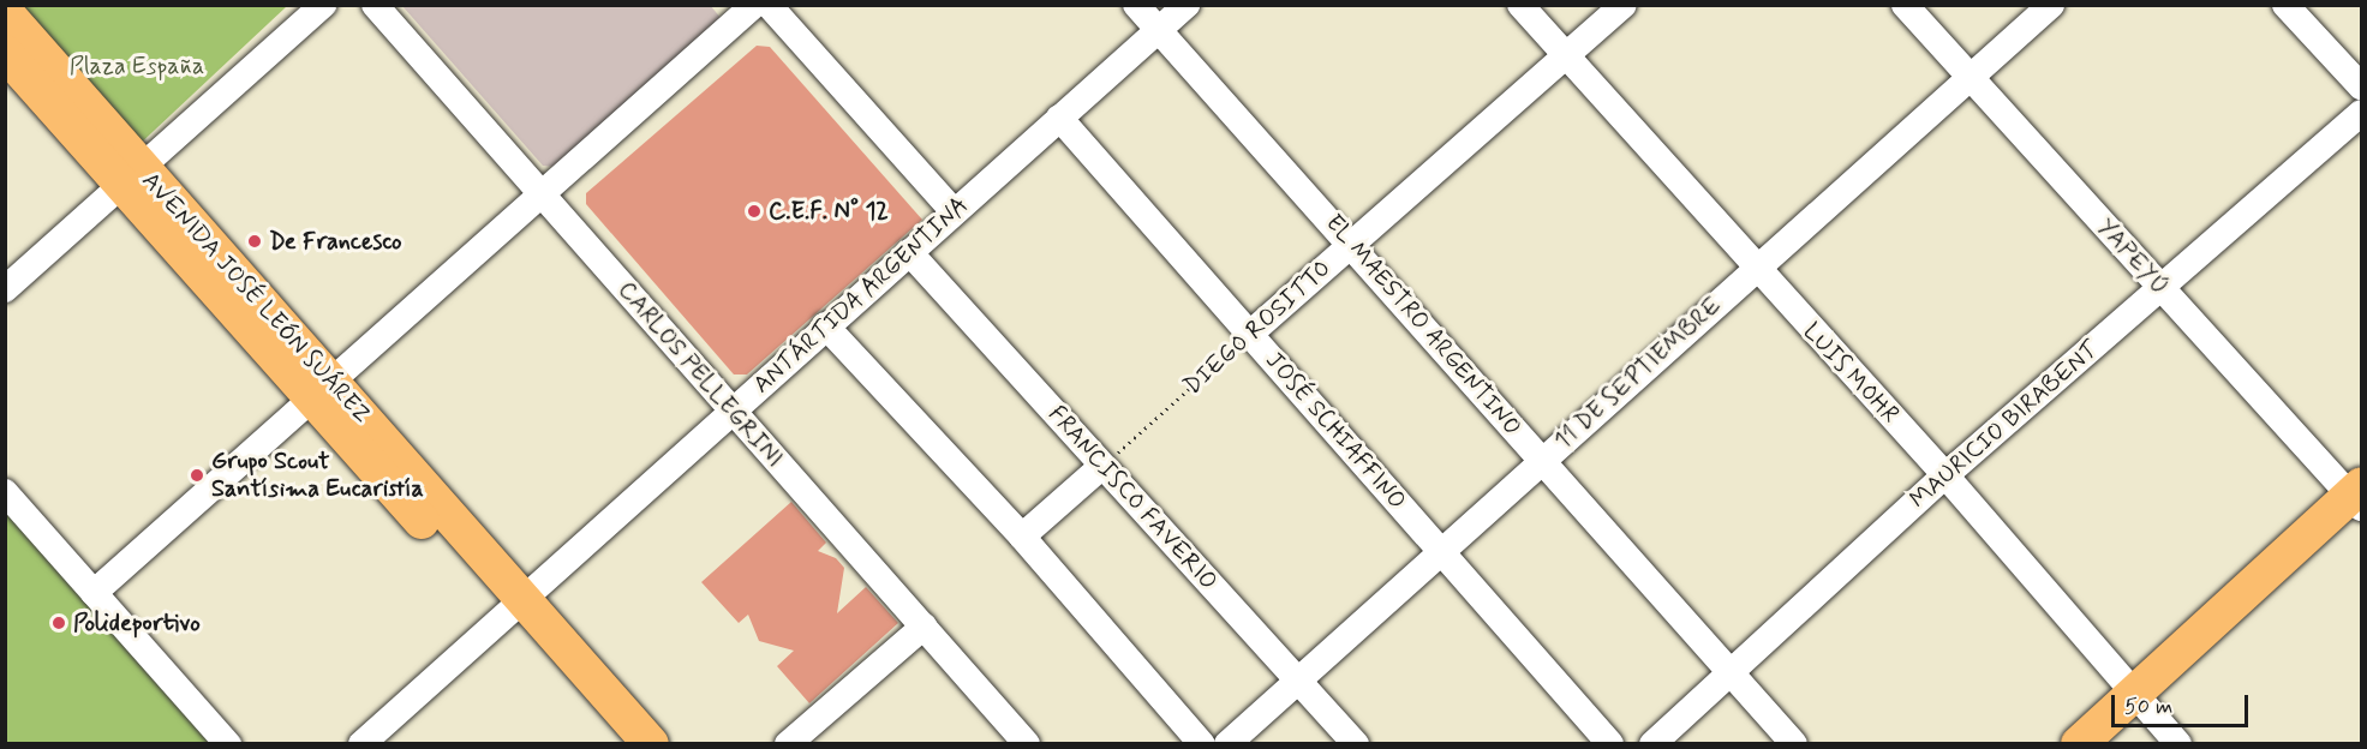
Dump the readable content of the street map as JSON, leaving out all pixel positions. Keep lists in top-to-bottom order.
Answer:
{
  "streets": {
    "main road": ["AVENIDA JOSÉ LEÓN SUÁREZ"],
    "street": [
      "YAPEYÚ",
      "ANTÁRTIDA ARGENTINA",
      "EL MAESTRO ARGENTINO",
      "DIEGO ROSITTO",
      "11 DE SEPTIEMBRE",
      "LUIS MOHR",
      "CARLOS PELLEGRINI",
      "MAURICIO BIRABENT",
      "JOSÉ SCHIAFFINO",
      "FRANCISCO FAVERIO"
    ]
  },
  "crossings": [
    ["YAPEYÚ", "11 DE SEPTIEMBRE"],
    ["YAPEYÚ", "MAURICIO BIRABENT"],
    ["ANTÁRTIDA ARGENTINA", "AVENIDA JOSÉ LEÓN SUÁREZ"],
    ["ANTÁRTIDA ARGENTINA", "EL MAESTRO ARGENTINO"],
    ["ANTÁRTIDA ARGENTINA", "CARLOS PELLEGRINI"],
    ["ANTÁRTIDA ARGENTINA", "JOSÉ SCHIAFFINO"],
    ["ANTÁRTIDA ARGENTINA", "FRANCISCO FAVERIO"],
    ["EL MAESTRO ARGENTINO", "DIEGO ROSITTO"],
    ["EL MAESTRO ARGENTINO", "11 DE SEPTIEMBRE"],
    ["EL MAESTRO ARGENTINO", "MAURICIO BIRABENT"],
    ["DIEGO ROSITTO", "LUIS MOHR"],
    ["DIEGO ROSITTO", "JOSÉ SCHIAFFINO"],
    ["DIEGO ROSITTO", "FRANCISCO FAVERIO"],
    ["11 DE SEPTIEMBRE", "LUIS MOHR"],
    ["11 DE SEPTIEMBRE", "JOSÉ SCHIAFFINO"],
    ["11 DE SEPTIEMBRE", "FRANCISCO FAVERIO"],
    ["LUIS MOHR", "MAURICIO BIRABENT"]
  ],
  "parks": ["Plaza España"],
  "places": [
    "C.E.F. N° 12",
    "De Francesco",
    "Grupo Scout Santísima Eucaristía",
    "Polideportivo"
  ],
  "scale_bar": "50 m"
}
